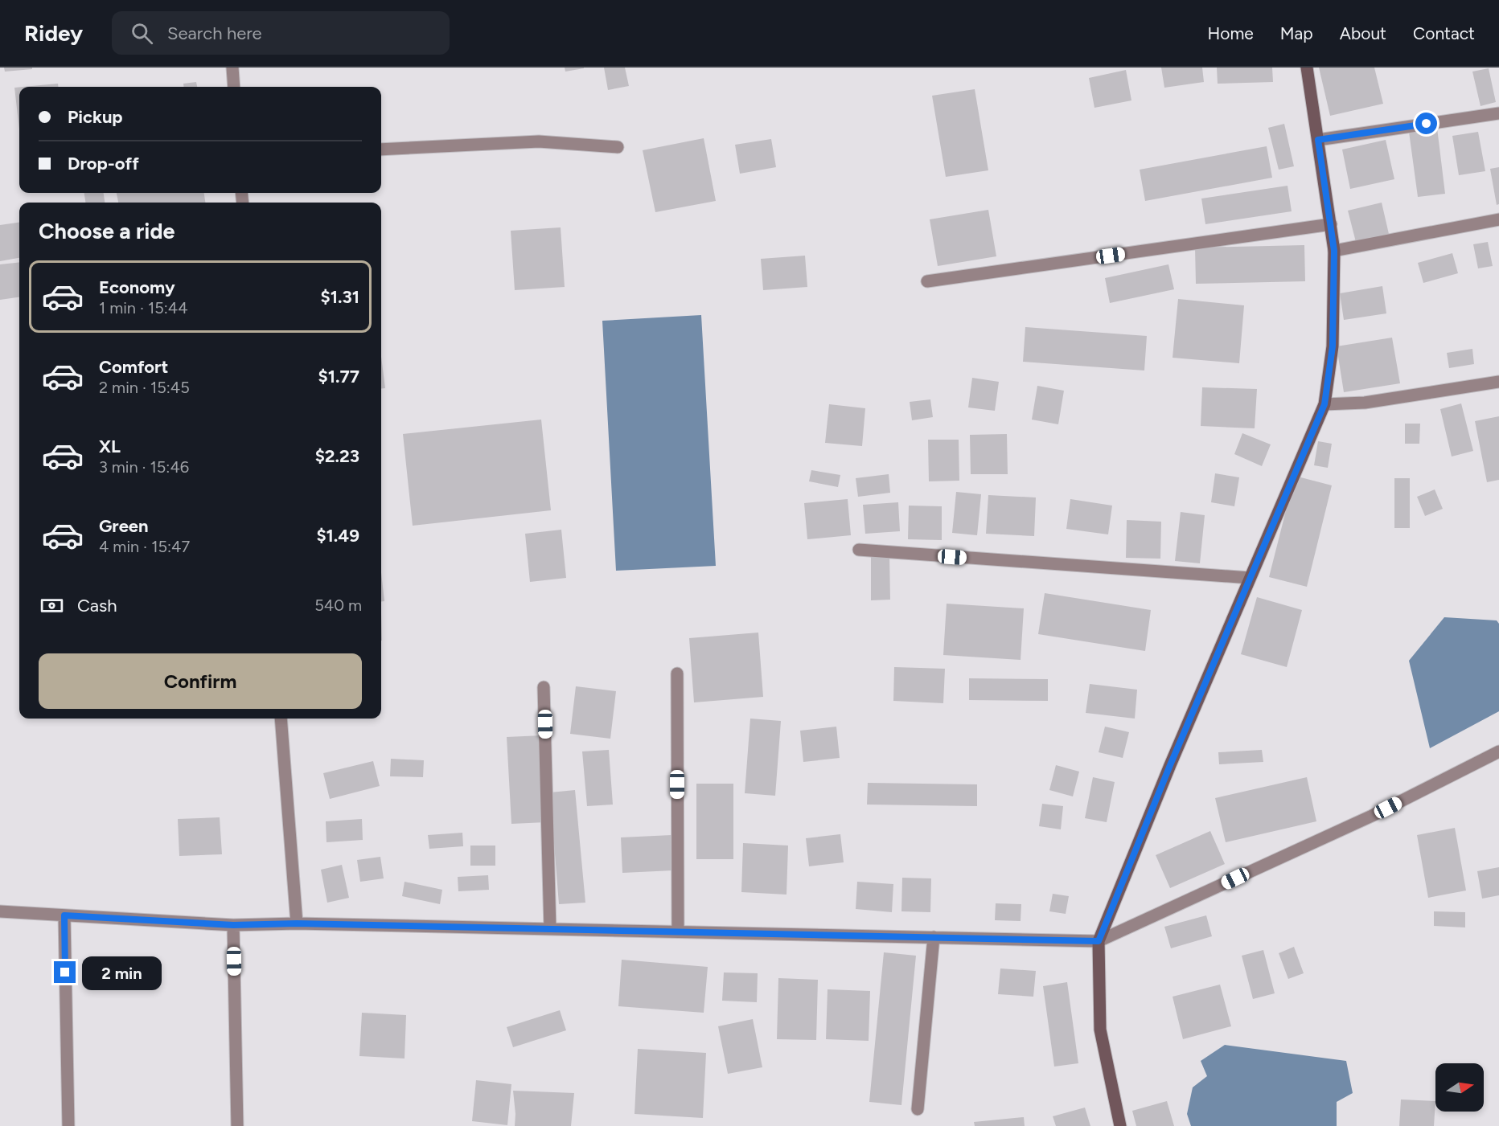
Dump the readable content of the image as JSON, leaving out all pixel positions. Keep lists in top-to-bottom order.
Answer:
{
  "north": "right",
  "page": {
    "header": "Ridey",
    "search": "Search here",
    "nav": [
      "Home",
      "Map",
      "About",
      "Contact"
    ],
    "banner": ["Pickup", "Drop-off"],
    "heading": "Choose a ride",
    "list": [
      {
        "name": "Economy",
        "note": "1 min · 15:44",
        "value": "$1.31"
      },
      {
        "name": "Comfort",
        "note": "2 min · 15:45",
        "value": "$1.77"
      },
      {
        "name": "XL",
        "note": "3 min · 15:46",
        "value": "$2.23"
      },
      {
        "name": "Green",
        "note": "4 min · 15:47",
        "value": "$1.49"
      }
    ],
    "pay": ["Cash", "540 m"],
    "buttons": "Confirm",
    "bubble": "2 min"
  }
}
